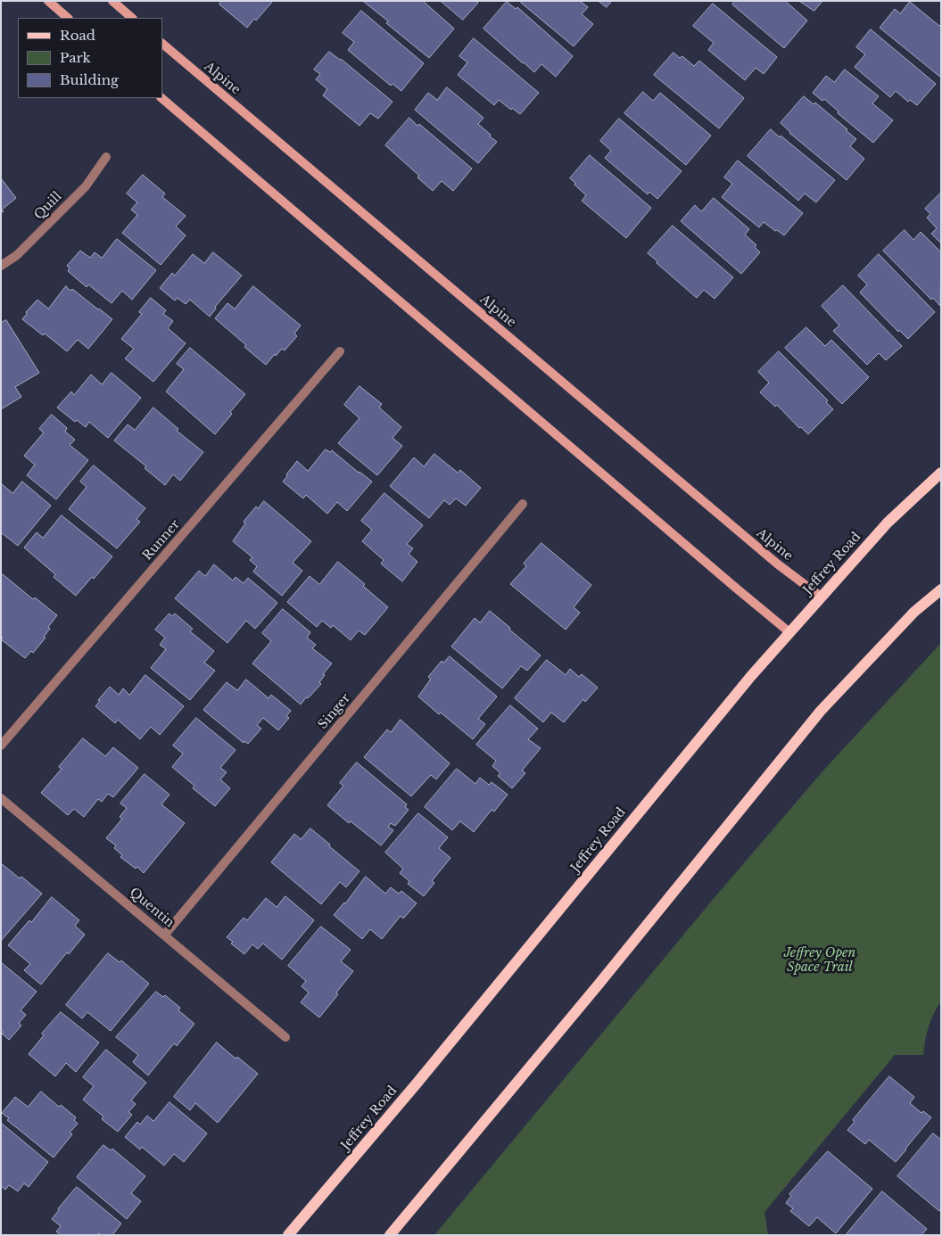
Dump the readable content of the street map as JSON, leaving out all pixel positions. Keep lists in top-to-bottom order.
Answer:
{
  "streets": {
    "main road": ["Jeffrey Road"],
    "street": [
      "Alpine",
      "Quill",
      "Runner",
      "Singer",
      "Quentin"
    ]
  },
  "crossings": [
    ["Alpine", "Jeffrey Road"],
    ["Singer", "Quentin"]
  ],
  "parks": ["Jeffrey Open Space Trail"],
  "legend": ["Road", "Park", "Building"]
}
